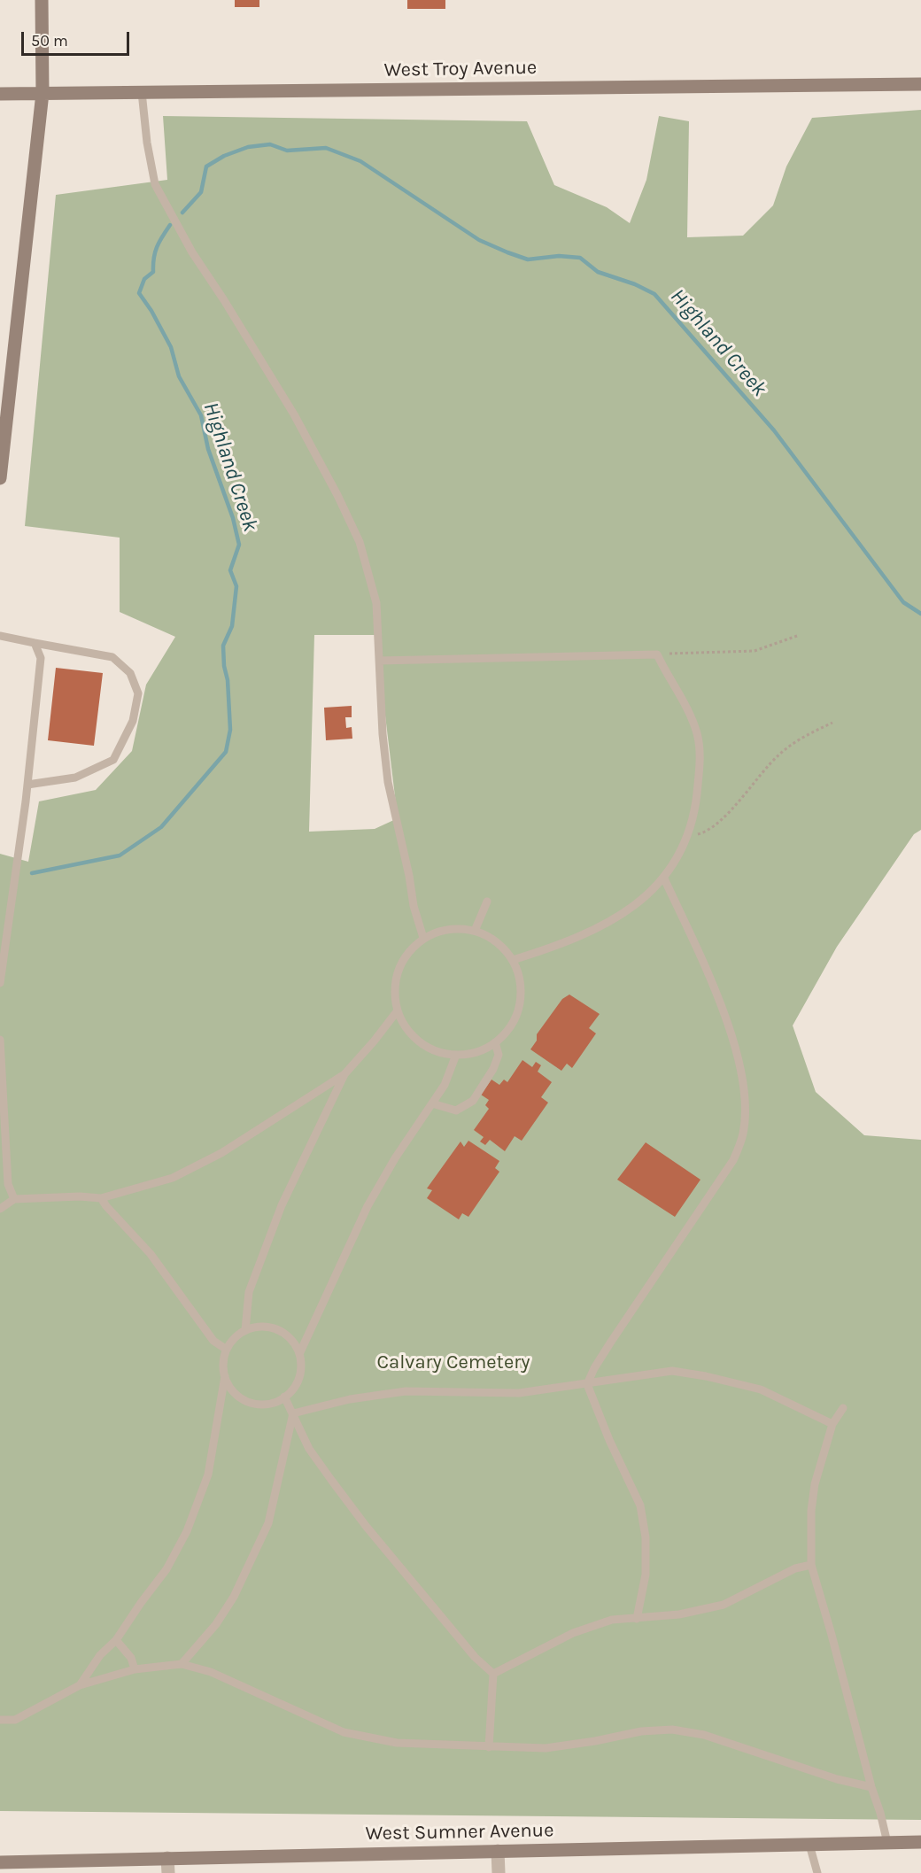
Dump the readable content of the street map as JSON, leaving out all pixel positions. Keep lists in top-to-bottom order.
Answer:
{
  "streets": {
    "main road": ["West Troy Avenue", "West Sumner Avenue"]
  },
  "water": ["Highland Creek"],
  "parks": ["Calvary Cemetery"],
  "scale_bar": "50 m"
}
